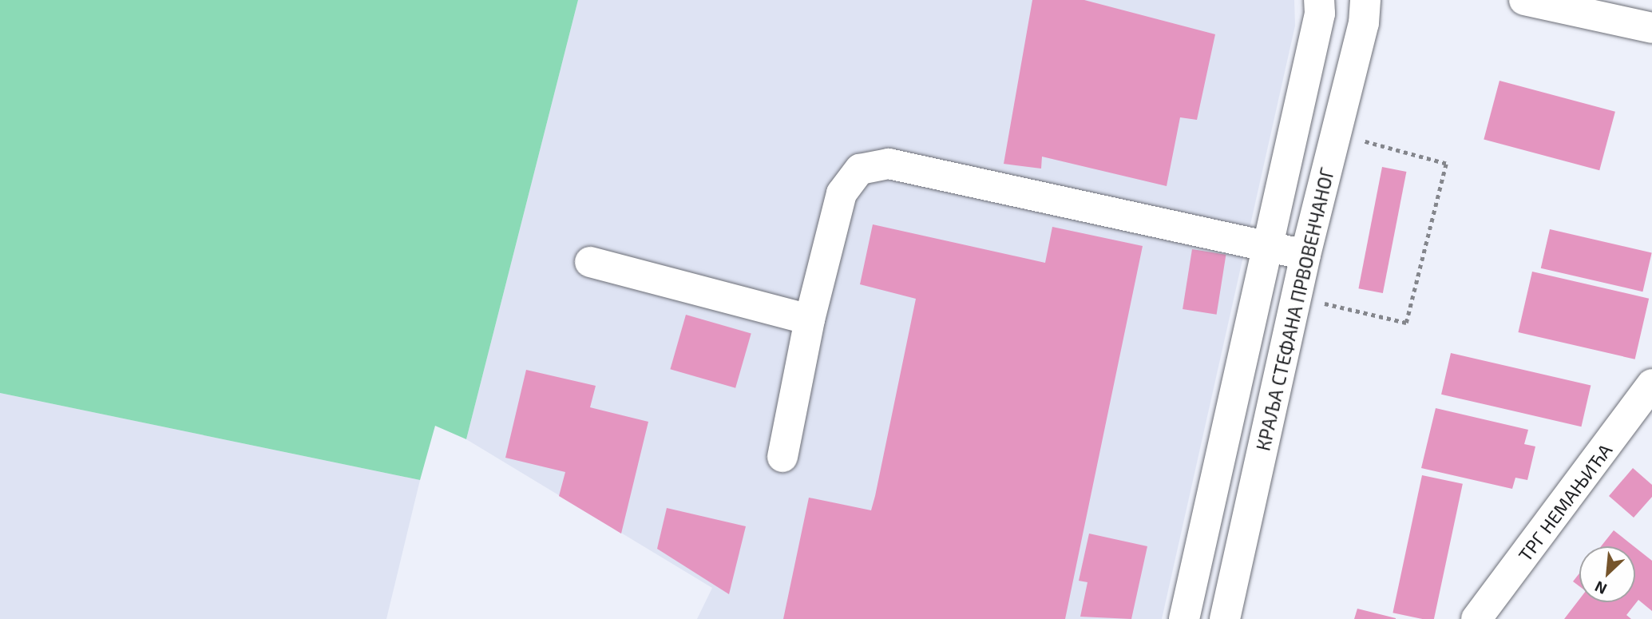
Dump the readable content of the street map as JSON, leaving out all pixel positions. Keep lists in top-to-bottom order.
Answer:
{
  "streets": {
    "street": ["КРАЉА СТЕФАНА ПРВОВЕНЧАНОГ", "ТРГ НЕМАЊИЋА"]
  },
  "north": "bottom left"
}
